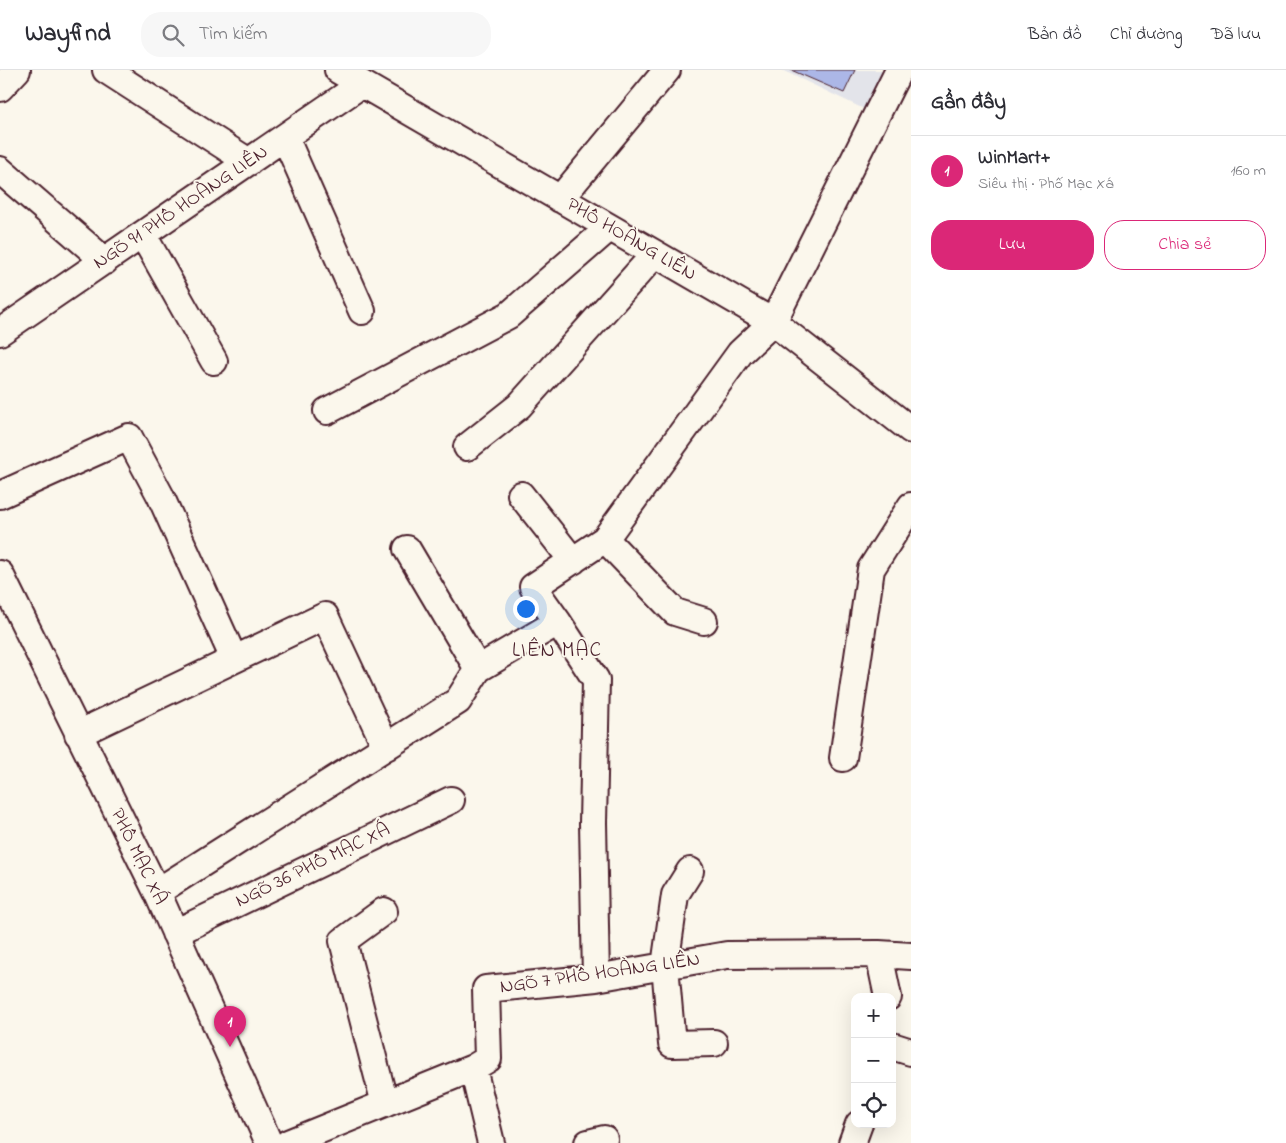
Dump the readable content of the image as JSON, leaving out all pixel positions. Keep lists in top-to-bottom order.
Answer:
{
  "streets": {
    "street": [
      "NGÕ 91 PHỐ HOÀNG LIÊN",
      "PHỐ HOÀNG LIÊN",
      "PHỐ MẠC XÁ",
      "NGÕ 36 PHỐ MẠC XÁ",
      "NGÕ 7 PHỐ HOÀNG LIÊN"
    ]
  },
  "crossings": [
    ["NGÕ 91 PHỐ HOÀNG LIÊN", "PHỐ HOÀNG LIÊN"],
    ["PHỐ MẠC XÁ", "NGÕ 36 PHỐ MẠC XÁ"]
  ],
  "districts": ["LIÊN MẠC"],
  "page": {
    "header": "Wayfind",
    "search": "Tìm kiếm",
    "nav": ["Bản đồ", "Chỉ đường", "Đã lưu"],
    "heading": "Gần đây",
    "list": [
      {
        "mark": "1",
        "name": "WinMart+",
        "note": "Siêu thị · Phố Mạc Xá",
        "value": "160 m"
      }
    ],
    "buttons": ["Lưu", "Chia sẻ"],
    "map_buttons": ["+", "−"],
    "pins": "1"
  }
}
